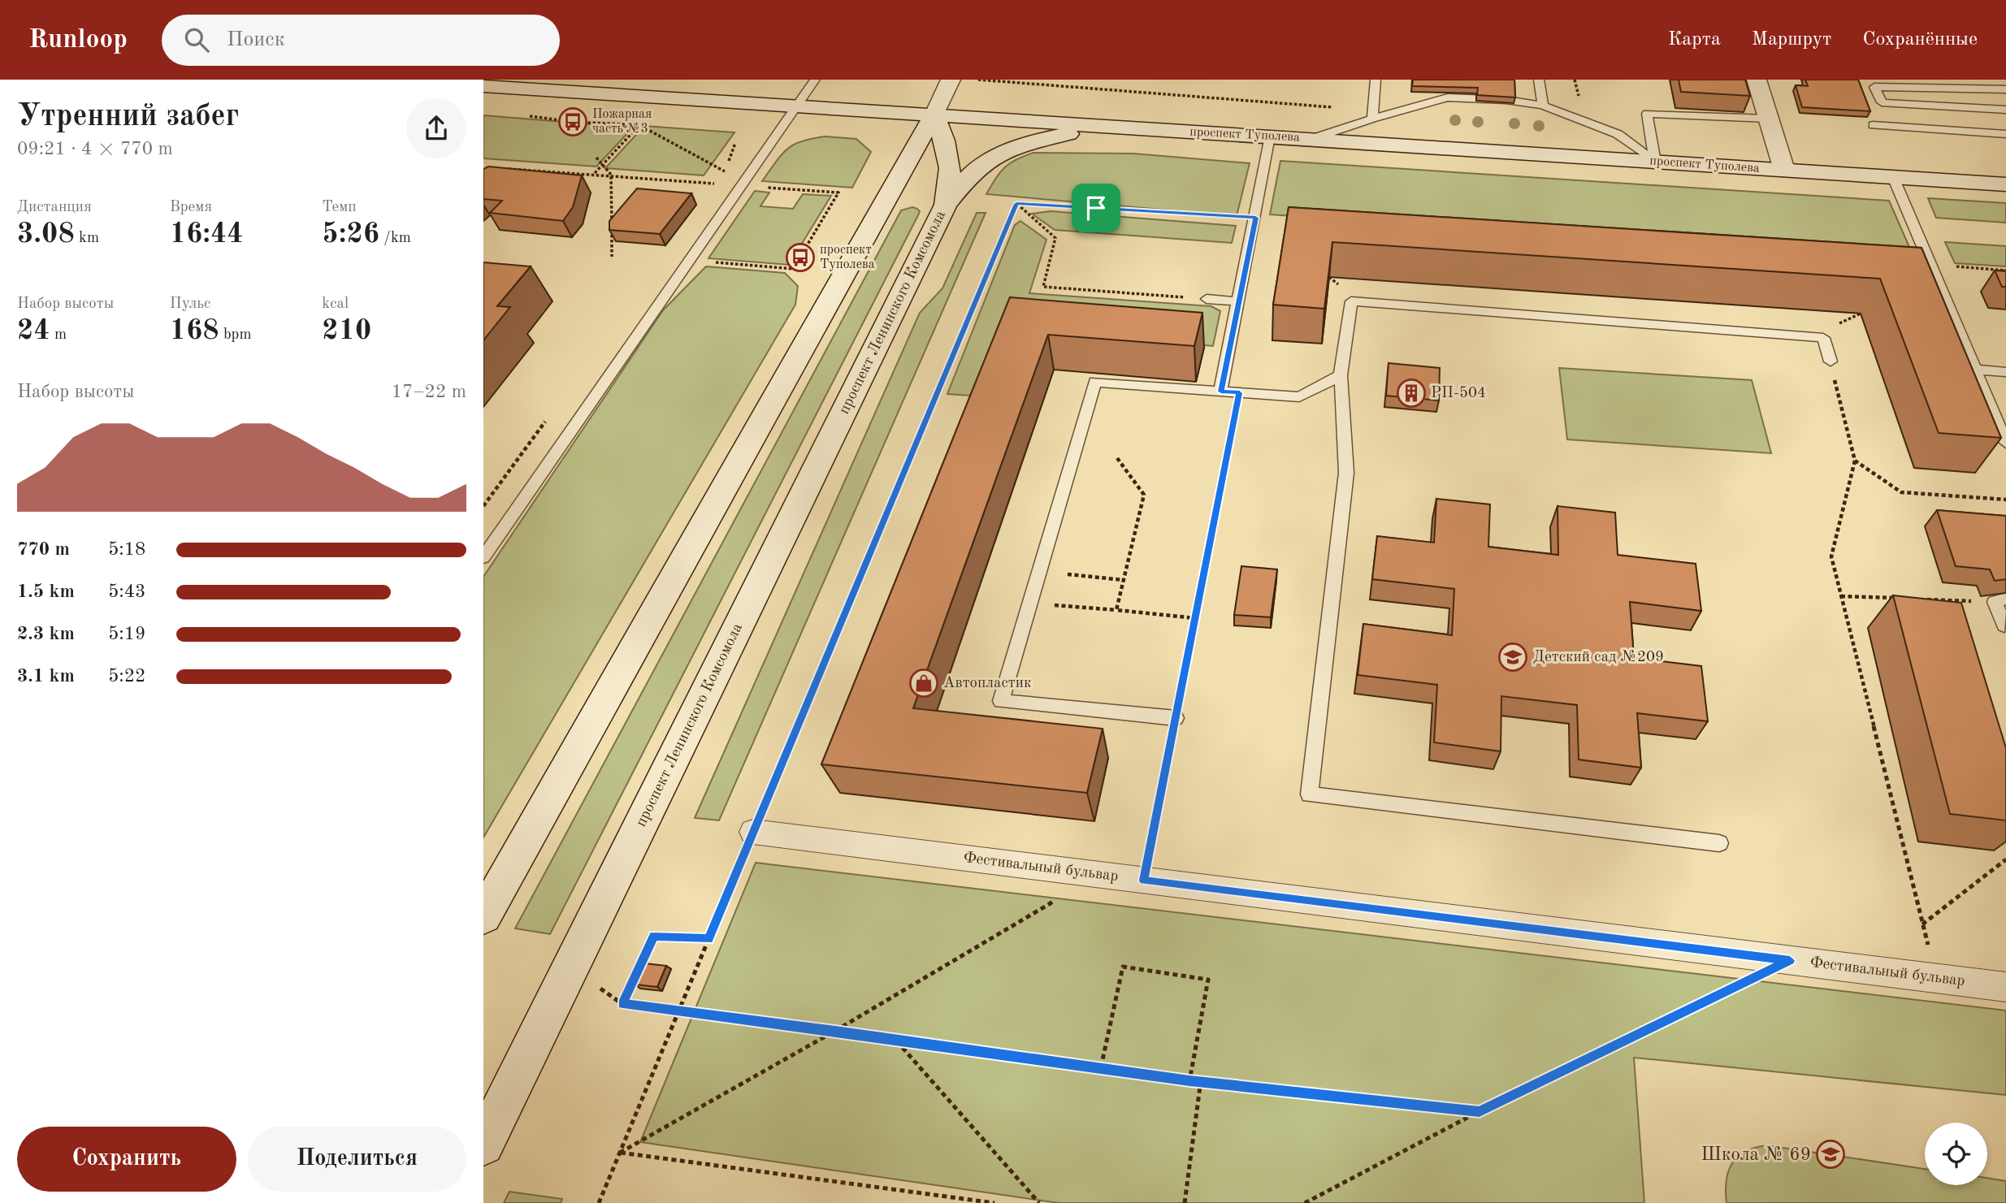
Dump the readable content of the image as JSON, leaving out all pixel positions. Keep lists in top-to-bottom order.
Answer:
{
  "streets": {
    "main road": ["проспект Туполева", "проспект Ленинского Комсомола"],
    "street": ["Фестивальный бульвар"]
  },
  "crossings": [
    ["проспект Туполева", "проспект Ленинского Комсомола"]
  ],
  "places": {
    "bus stop": ["Пожарная часть №3", "проспект Туполева"],
    "building": ["РП-504"],
    "school or university": ["Детский сад №209", "Школа № 69"],
    "shop": ["Автопластик"]
  },
  "page": {
    "header": "Runloop",
    "search": "Поиск",
    "nav": ["Карта", "Маршрут", "Сохранённые"],
    "heading": ["Утренний забег", "09:21 · 4 × 770 m"],
    "stats": [
      ["Дистанция", "3.08 km"],
      ["Время", "16:44"],
      ["Темп", "5:26 /km"],
      ["Набор высоты", "24 m"],
      ["Пульс", "168 bpm"],
      ["kcal", "210"]
    ],
    "chart": ["Набор высоты", "17–22 m"],
    "list": [
      {
        "name": "770 m",
        "note": "5:18"
      },
      {
        "name": "1.5 km",
        "note": "5:43"
      },
      {
        "name": "2.3 km",
        "note": "5:19"
      },
      {
        "name": "3.1 km",
        "note": "5:22"
      }
    ],
    "buttons": ["Сохранить", "Поделиться"]
  }
}
